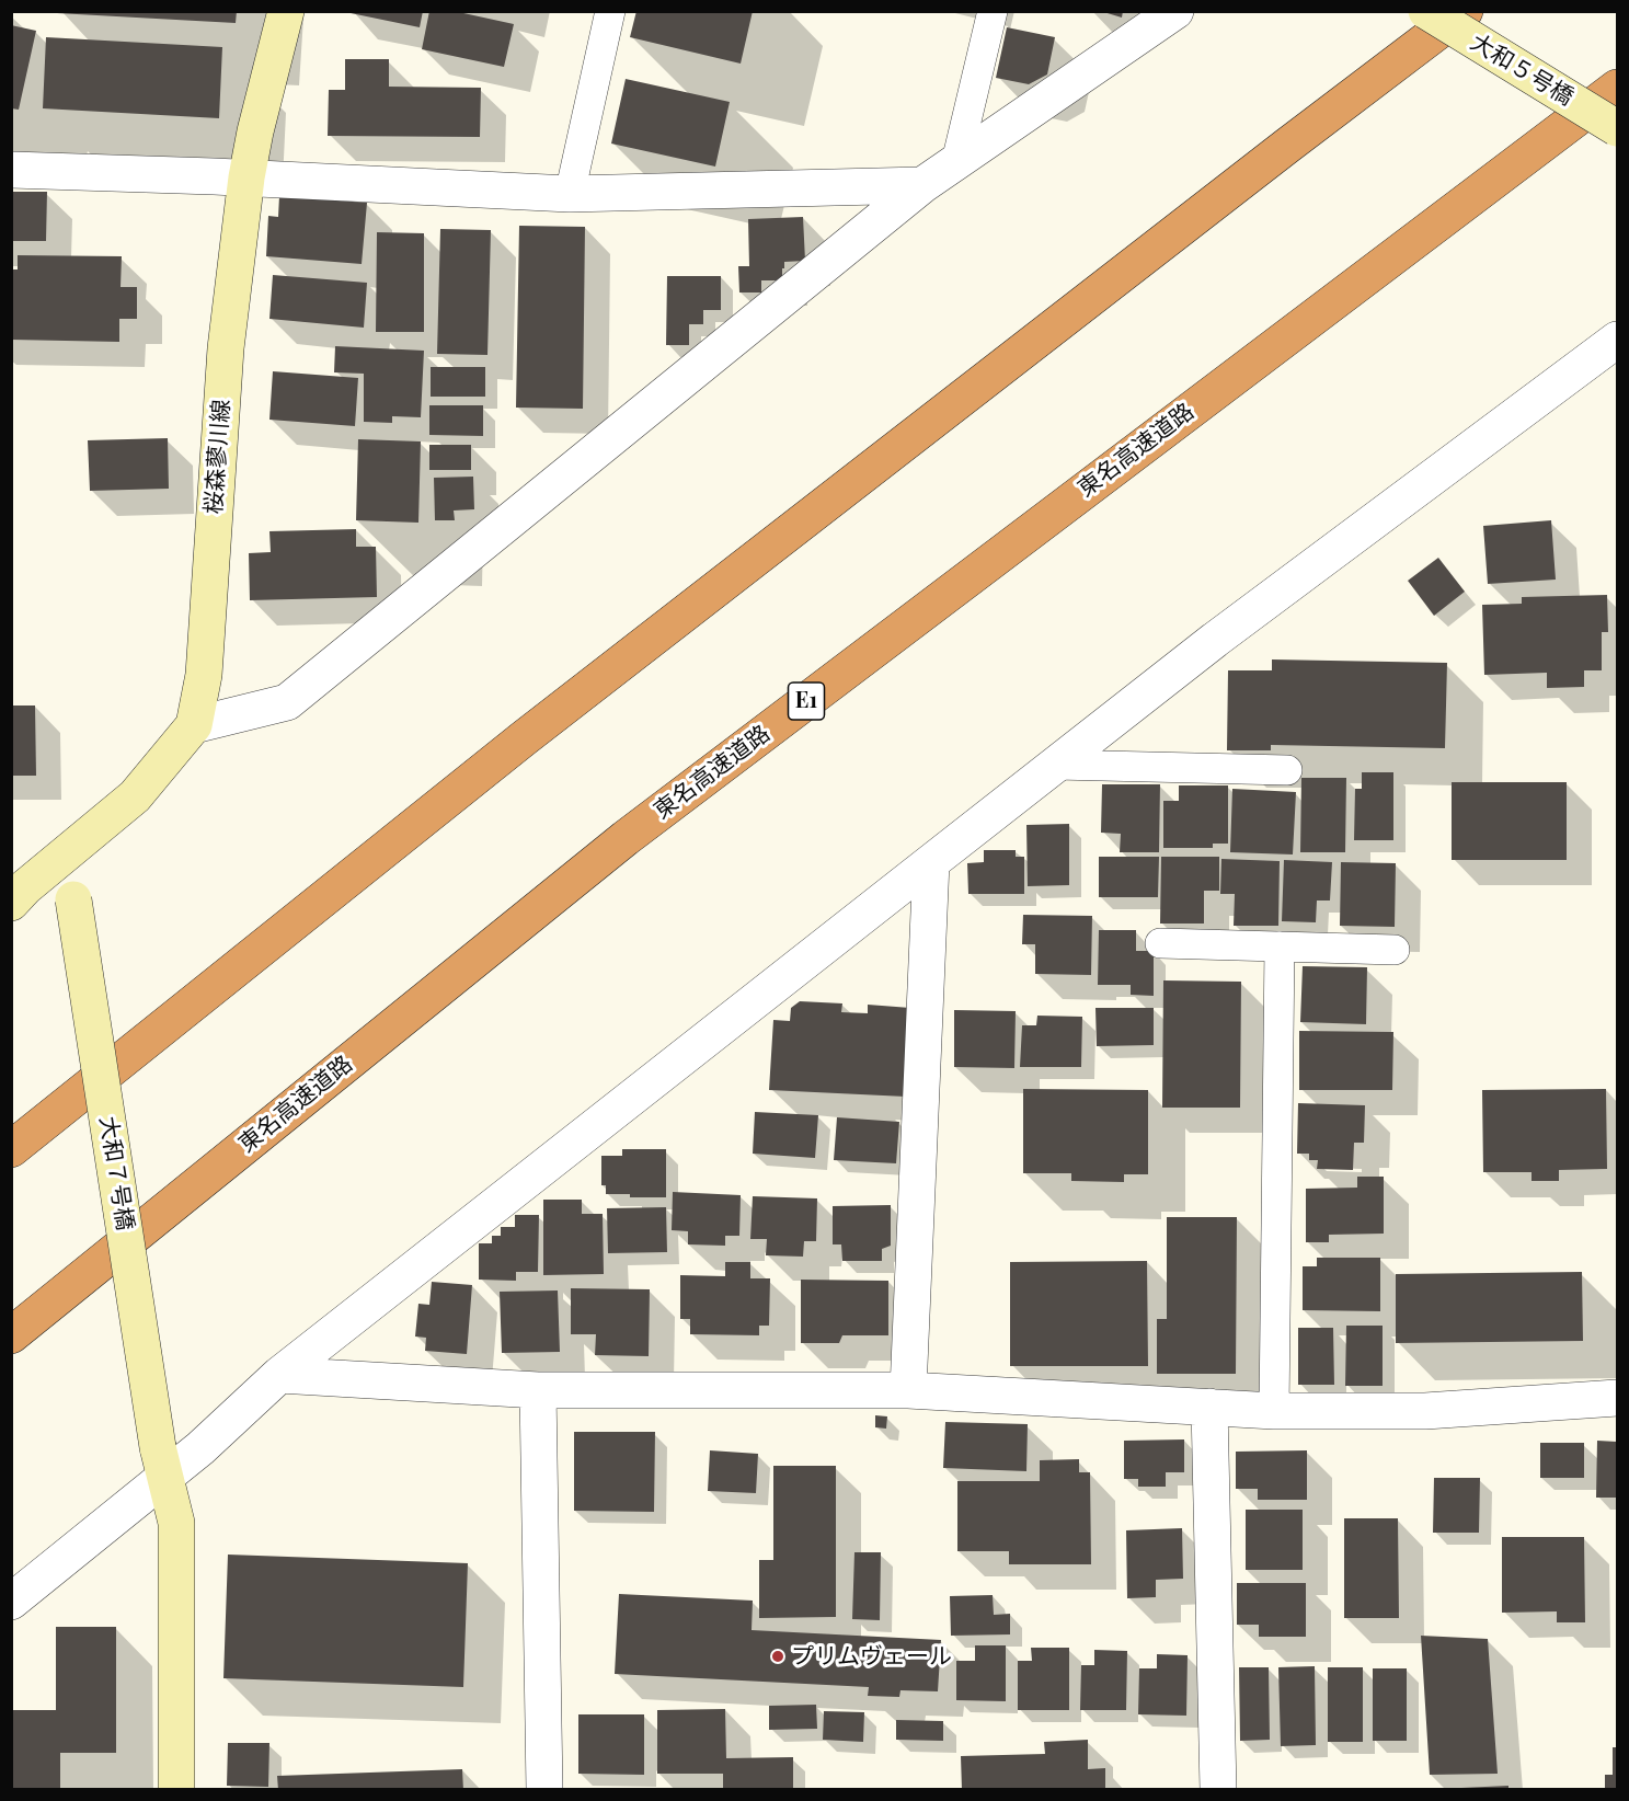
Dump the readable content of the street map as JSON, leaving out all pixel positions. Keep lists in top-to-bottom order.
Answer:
{
  "streets": {
    "highway": ["東名高速道路", "E1"],
    "street": ["大和５号橋", "桜森蓼川線", "大和７号橋"]
  },
  "crossings": [
    ["桜森蓼川線", "大和７号橋"]
  ],
  "places": ["プリムヴェール"]
}
